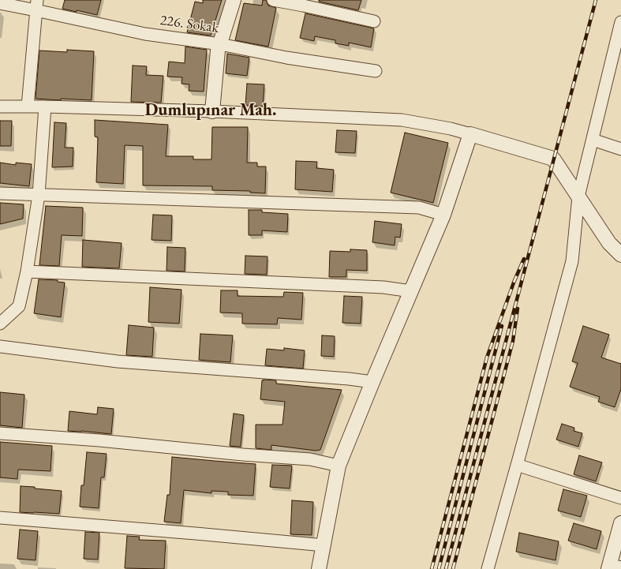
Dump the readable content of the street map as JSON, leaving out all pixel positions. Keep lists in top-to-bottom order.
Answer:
{
  "streets": {
    "street": ["226. Sokak"]
  },
  "districts": ["Dumlupınar Mah."]
}
